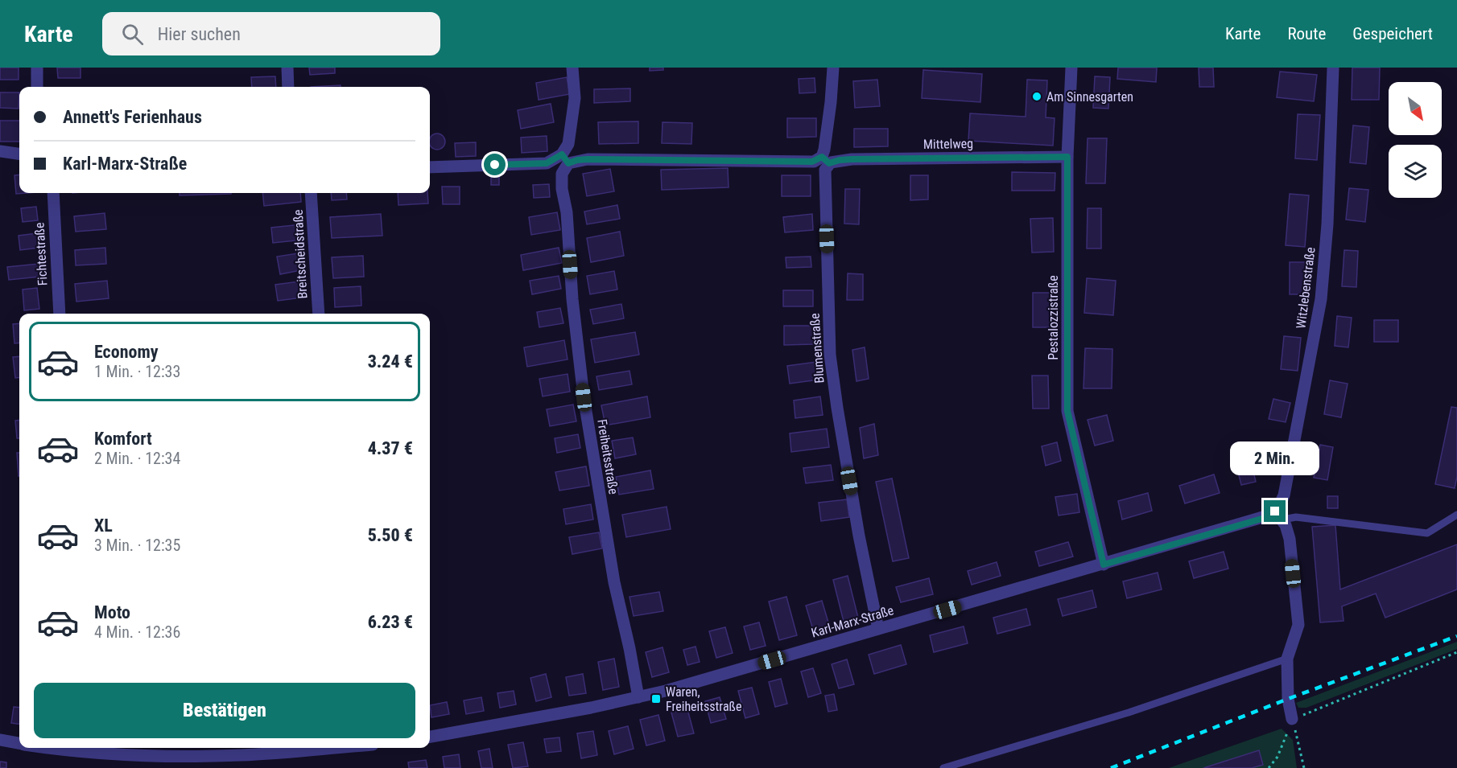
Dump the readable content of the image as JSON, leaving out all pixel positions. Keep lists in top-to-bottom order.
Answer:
{
  "streets": {
    "street": [
      "Mittelweg",
      "Fichtestraße",
      "Breitscheidstraße",
      "Witzlebenstraße",
      "Pestalozzistraße",
      "Blumenstraße",
      "Freiheitsstraße",
      "Karl-Marx-Straße"
    ]
  },
  "crossings": [
    ["Mittelweg", "Pestalozzistraße"],
    ["Mittelweg", "Blumenstraße"],
    ["Witzlebenstraße", "Karl-Marx-Straße"],
    ["Pestalozzistraße", "Karl-Marx-Straße"],
    ["Blumenstraße", "Karl-Marx-Straße"],
    ["Freiheitsstraße", "Karl-Marx-Straße"]
  ],
  "places": {
    "other": ["Am Sinnesgarten"],
    "transit": ["Waren, Freiheitsstraße"]
  },
  "north": "bottom right",
  "page": {
    "header": "Karte",
    "search": "Hier suchen",
    "nav": ["Karte", "Route", "Gespeichert"],
    "banner": ["Annett's Ferienhaus", "Karl-Marx-Straße"],
    "list": [
      {
        "name": "Economy",
        "note": "1 Min. · 12:33",
        "value": "3.24 €"
      },
      {
        "name": "Komfort",
        "note": "2 Min. · 12:34",
        "value": "4.37 €"
      },
      {
        "name": "XL",
        "note": "3 Min. · 12:35",
        "value": "5.50 €"
      },
      {
        "name": "Moto",
        "note": "4 Min. · 12:36",
        "value": "6.23 €"
      }
    ],
    "bubble": "2 Min.",
    "buttons": "Bestätigen"
  }
}
